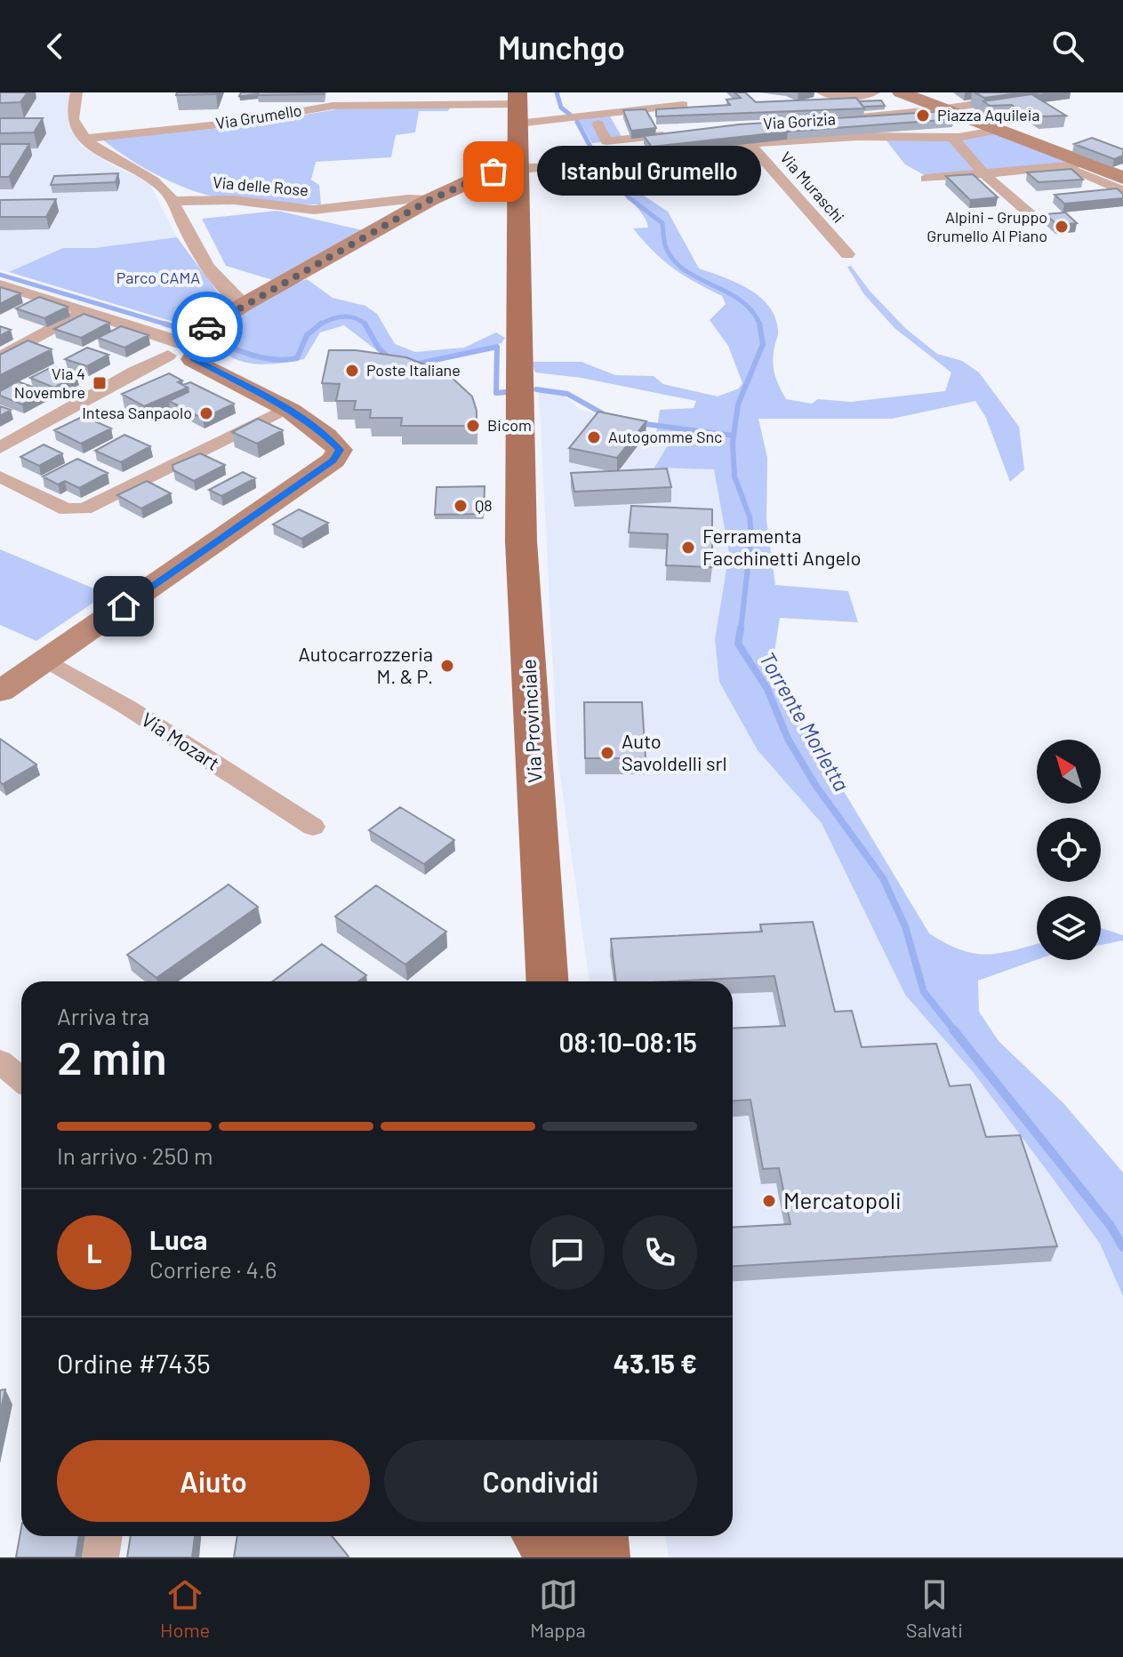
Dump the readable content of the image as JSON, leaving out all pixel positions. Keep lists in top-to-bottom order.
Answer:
{
  "streets": {
    "main road": ["Via Provinciale"],
    "street": [
      "Via Grumello",
      "Via Gorizia",
      "Via delle Rose",
      "Via Muraschi",
      "Via Mozart"
    ]
  },
  "crossings": [
    ["Via Gorizia", "Via Muraschi"],
    ["Via Gorizia", "Via Provinciale"]
  ],
  "water": ["Torrente Morletta"],
  "parks": ["Parco CAMA"],
  "places": {
    "other": [
      "Piazza Aquileia",
      "Istanbul Grumello",
      "Alpini - Gruppo Grumello Al Piano",
      "Poste Italiane",
      "Intesa Sanpaolo",
      "Bicom",
      "Autogomme Snc",
      "Q8",
      "Ferramenta Facchinetti Angelo",
      "Autocarrozzeria M. & P.",
      "Auto Savoldelli srl",
      "Mercatopoli"
    ],
    "transit": ["Via 4 Novembre"]
  },
  "north": "top left",
  "page": {
    "header": "Munchgo",
    "bubble": "Istanbul Grumello",
    "heading": ["2 min", "Arriva tra", "08:10–08:15"],
    "panel": [
      "Luca",
      "Corriere · 4.6",
      "Ordine #7435",
      "43.15 €"
    ],
    "bar": "In arrivo · 250 m",
    "round": "L",
    "buttons": ["Aiuto", "Condividi"],
    "tabs": ["Home", "Mappa", "Salvati"]
  }
}
